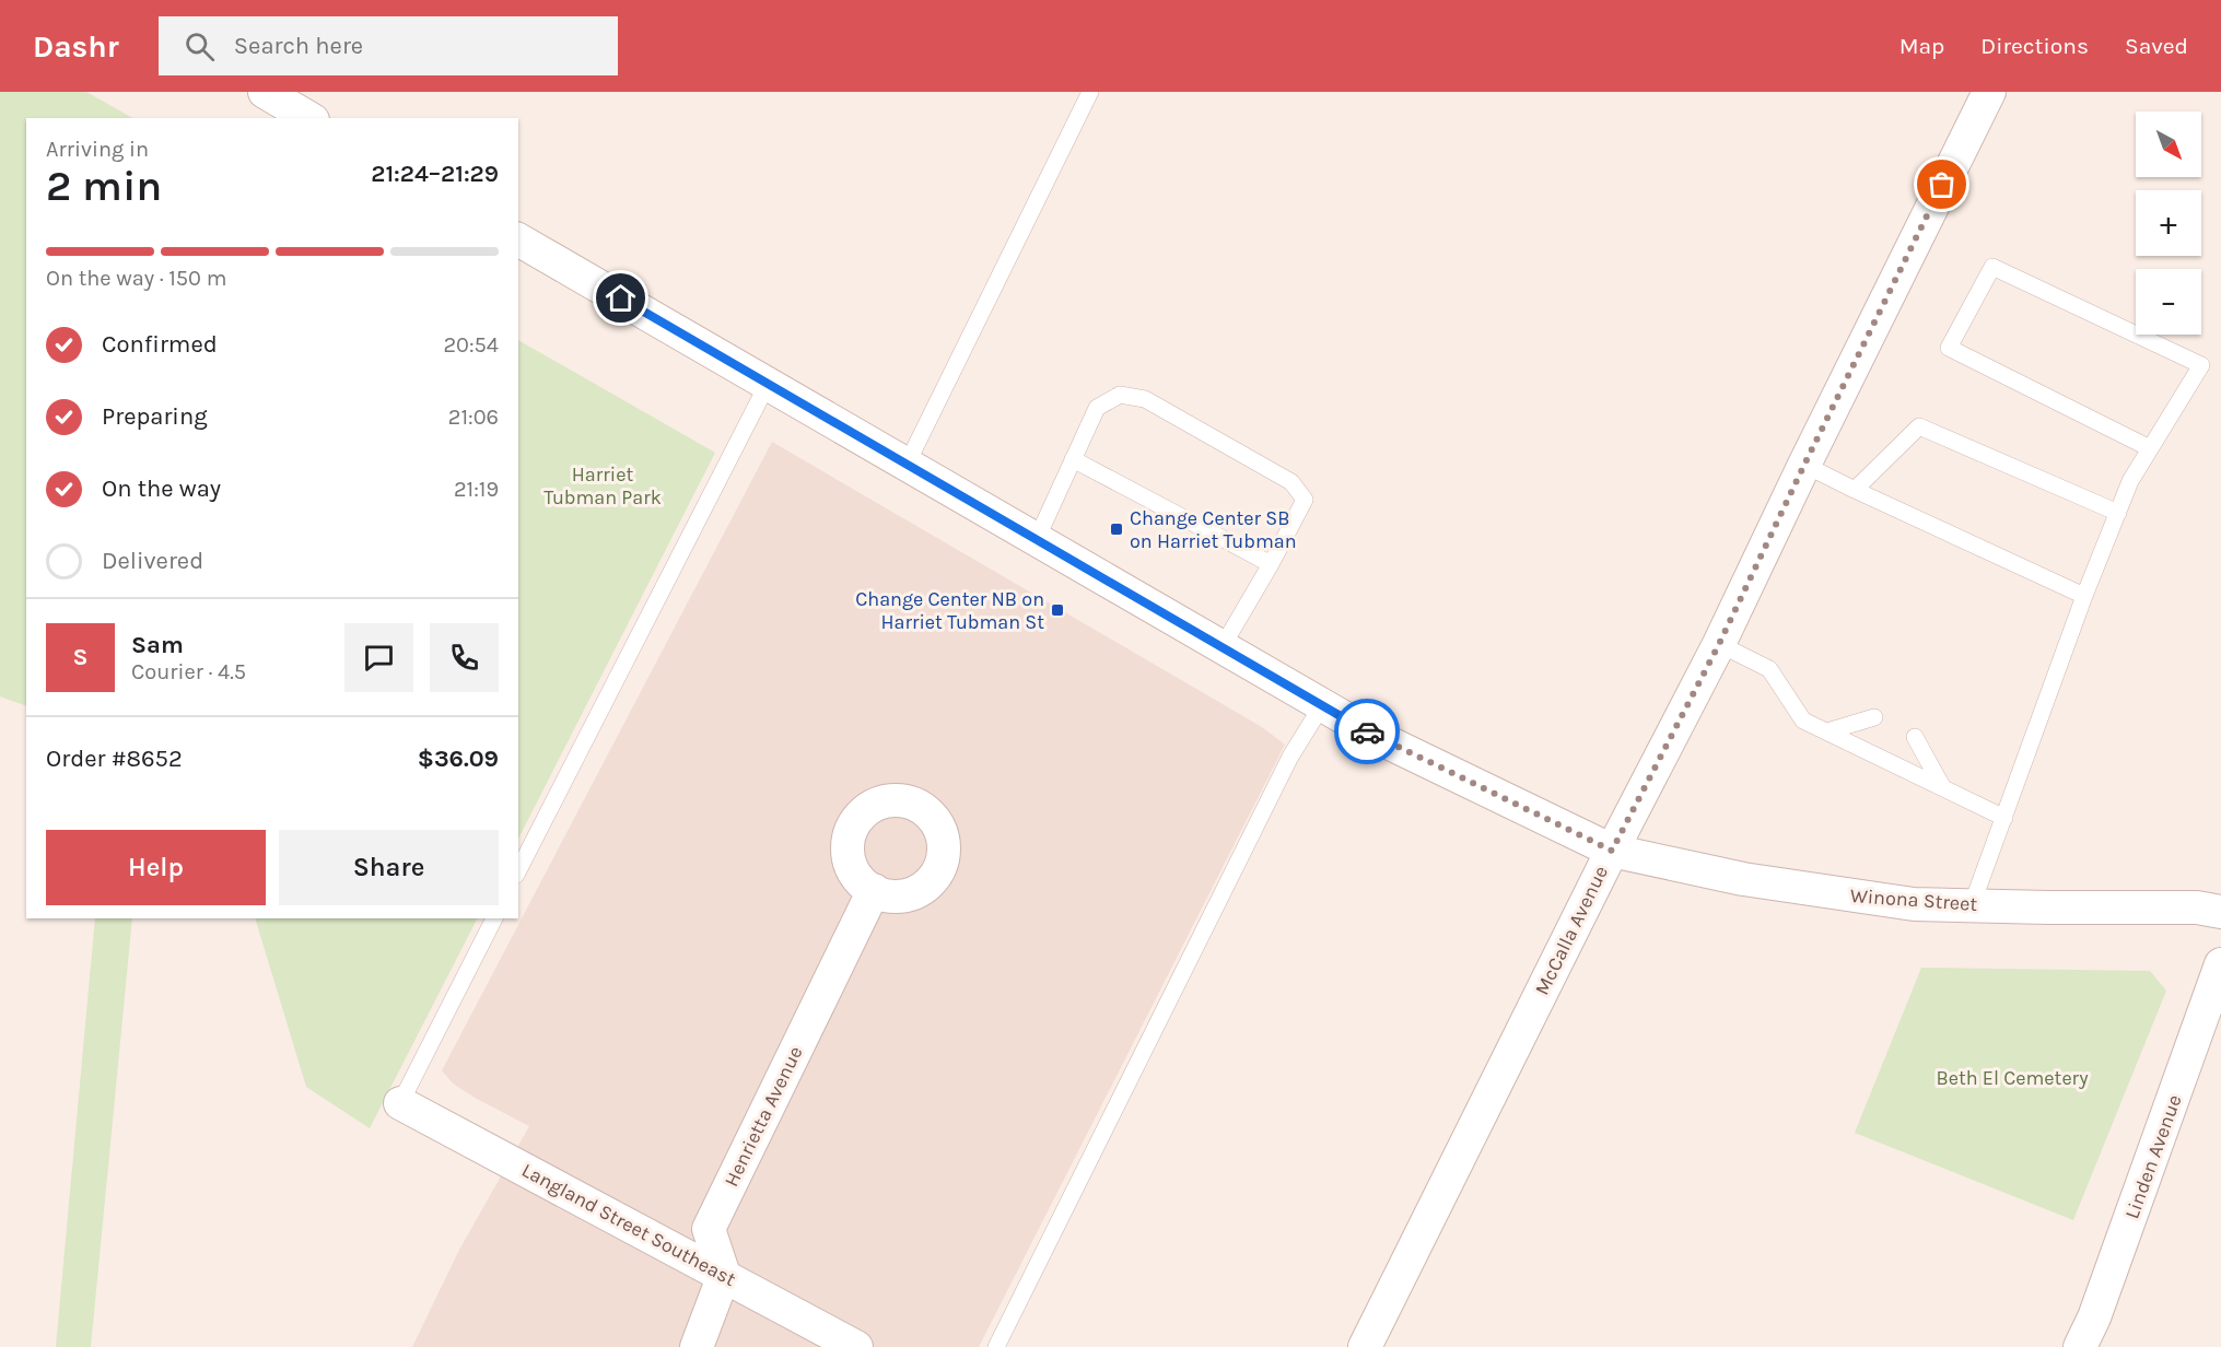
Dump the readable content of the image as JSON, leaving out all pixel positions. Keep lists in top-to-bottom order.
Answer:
{
  "streets": {
    "street": [
      "Winona Street",
      "McCalla Avenue",
      "Henrietta Avenue",
      "Linden Avenue",
      "Langland Street Southeast"
    ]
  },
  "crossings": [
    ["Winona Street", "McCalla Avenue"],
    ["Henrietta Avenue", "Langland Street Southeast"]
  ],
  "parks": ["Harriet Tubman Park", "Beth El Cemetery"],
  "places": {
    "transit": ["Change Center SB on Harriet Tubman", "Change Center NB on Harriet Tubman St"]
  },
  "north": "bottom right",
  "page": {
    "header": "Dashr",
    "search": "Search here",
    "nav": ["Map", "Directions", "Saved"],
    "map_buttons": ["+", "−"],
    "heading": ["2 min", "Arriving in", "21:24–21:29"],
    "panel": [
      "Sam",
      "Courier · 4.5",
      "Order #8652",
      "$36.09"
    ],
    "bar": "On the way · 150 m",
    "list": [
      ["Confirmed", "20:54"],
      ["Preparing", "21:06"],
      ["On the way", "21:19"],
      "Delivered"
    ],
    "round": "S",
    "buttons": ["Help", "Share"]
  }
}
